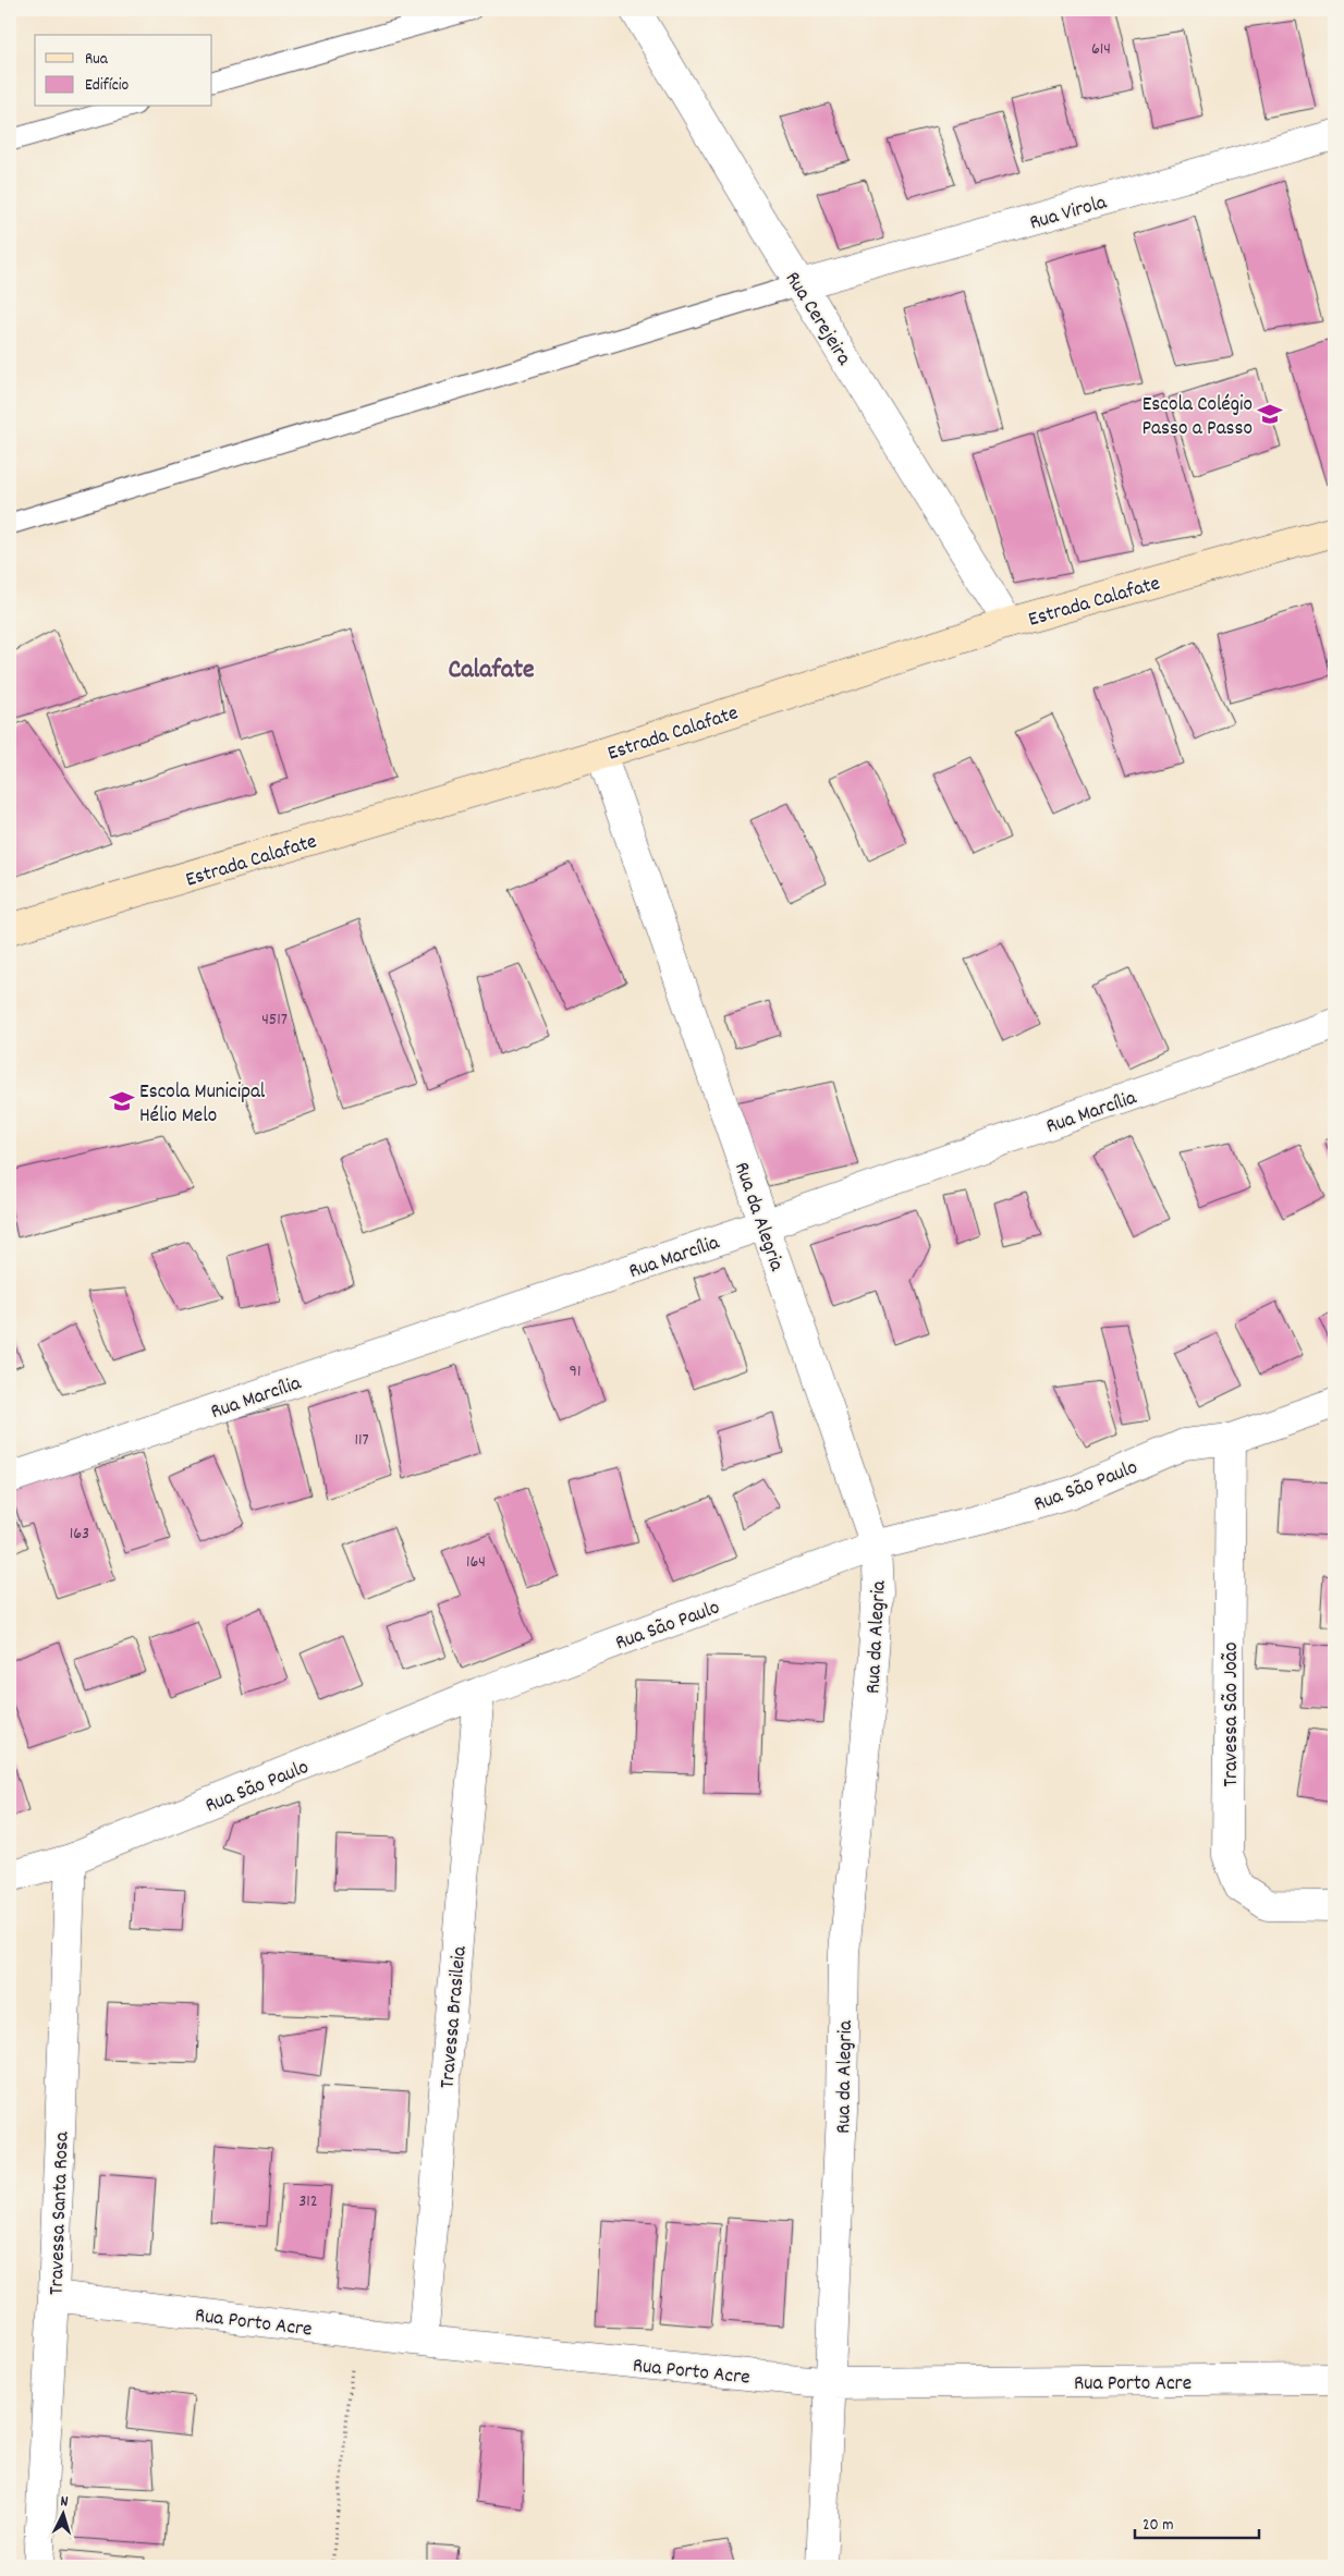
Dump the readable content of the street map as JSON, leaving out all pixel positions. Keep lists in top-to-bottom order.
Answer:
{
  "streets": {
    "street": [
      "Rua Virola",
      "Rua Cerejeira",
      "Estrada Calafate",
      "Rua Marcília",
      "Rua da Alegria",
      "Rua São Paulo",
      "Travessa São João",
      "Travessa Brasileia",
      "Travessa Santa Rosa",
      "Rua Porto Acre"
    ]
  },
  "crossings": [
    ["Rua Virola", "Rua Cerejeira"],
    ["Rua Cerejeira", "Estrada Calafate"],
    ["Estrada Calafate", "Rua da Alegria"],
    ["Rua Marcília", "Rua da Alegria"],
    ["Rua da Alegria", "Rua São Paulo"],
    ["Rua da Alegria", "Rua Porto Acre"],
    ["Rua São Paulo", "Travessa São João"],
    ["Rua São Paulo", "Travessa Brasileia"],
    ["Rua São Paulo", "Travessa Santa Rosa"],
    ["Travessa Brasileia", "Rua Porto Acre"],
    ["Travessa Santa Rosa", "Rua Porto Acre"]
  ],
  "districts": ["Calafate"],
  "places": {
    "school or university": ["Escola Colégio Passo a Passo", "Escola Municipal Hélio Melo"]
  },
  "house_numbers": [
    "614",
    "4517",
    "91",
    "117",
    "163",
    "164",
    "312"
  ],
  "legend": ["Rua", "Edifício"],
  "scale_bar": "20 m",
  "north": "top"
}
